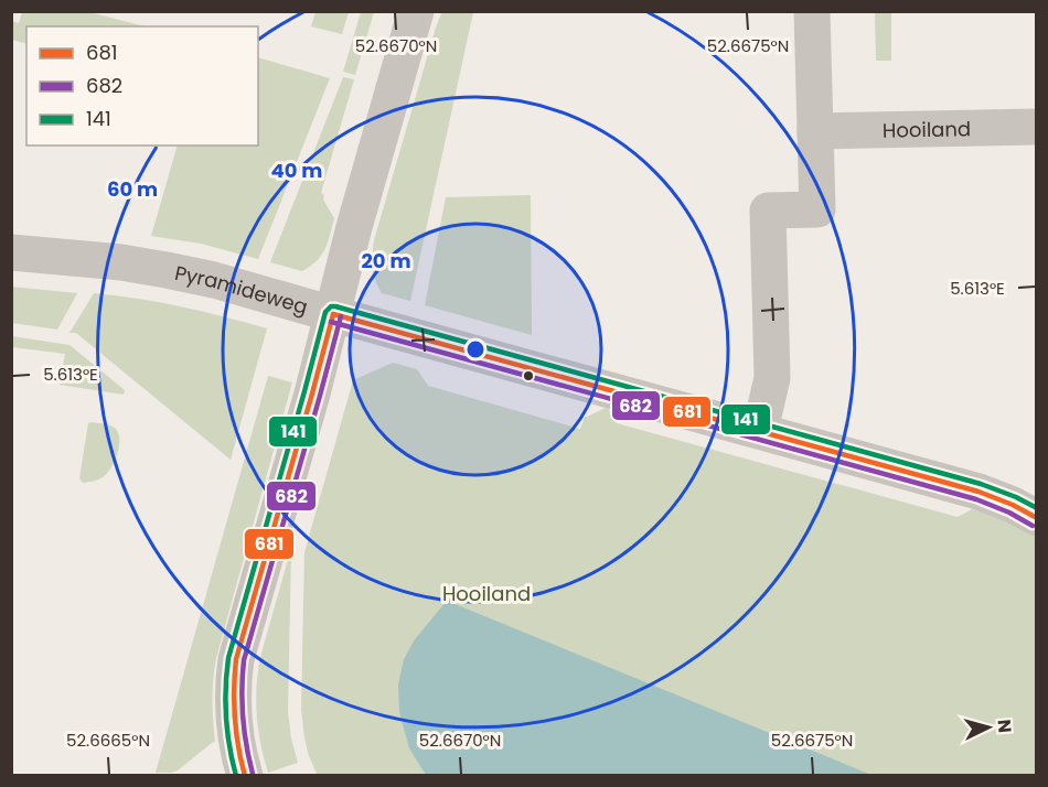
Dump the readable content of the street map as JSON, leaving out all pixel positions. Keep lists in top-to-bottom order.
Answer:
{
  "streets": {
    "street": ["Hooiland", "Pyramideweg"]
  },
  "parks": ["Hooiland"],
  "lines": ["transit line 141", "transit line 681", "transit line 682"],
  "legend": ["681", "682", "141"],
  "north": "right",
  "coordinates": [
    "52.6670°N",
    "52.6675°N",
    "5.613°E",
    "52.6665°N"
  ],
  "rings": ["40 m", "60 m", "20 m"]
}
